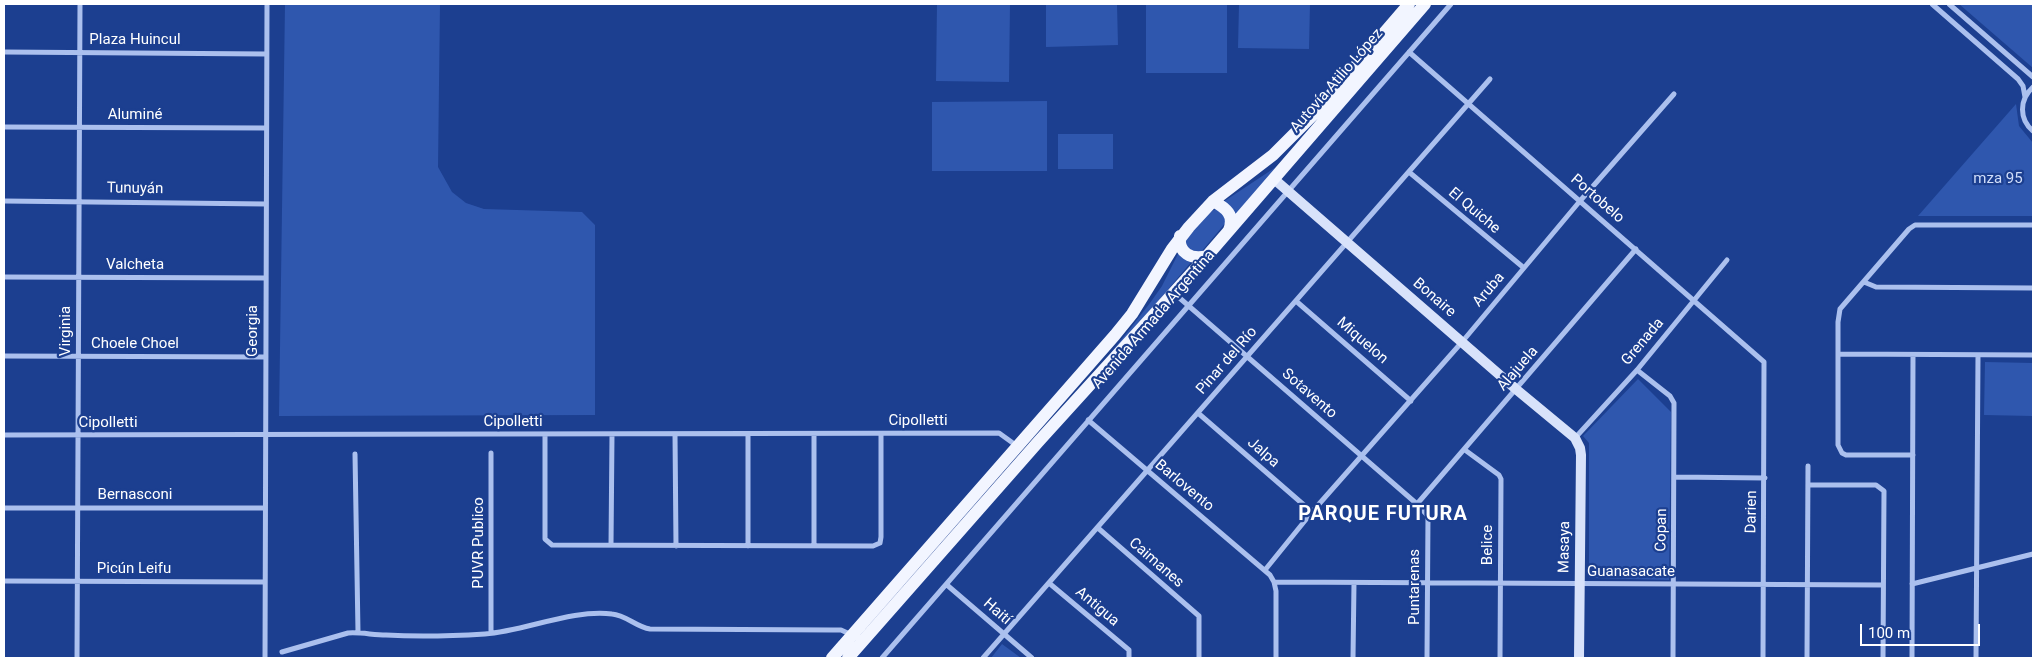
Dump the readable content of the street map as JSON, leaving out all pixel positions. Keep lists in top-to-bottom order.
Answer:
{
  "streets": {
    "main road": ["Autovía Atilio López", "Avenida Armada Argentina"],
    "street": [
      "Plaza Huincul",
      "Aluminé",
      "Tunuyán",
      "Portobelo",
      "El Quiche",
      "Valcheta",
      "Aruba",
      "Bonaire",
      "Virginia",
      "Georgia",
      "Miquelon",
      "Grenada",
      "Choele Choel",
      "Pinar del Río",
      "Alajuela",
      "Sotavento",
      "Cipolletti",
      "Jalpa",
      "Barlovento",
      "Bernasconi",
      "Darien",
      "Copan",
      "PUVR Publico",
      "Belice",
      "Masaya",
      "Caimanes",
      "Picún Leifu",
      "Guanasacate",
      "Puntarenas",
      "Antigua",
      "Haití"
    ]
  },
  "crossings": [
    ["Plaza Huincul", "Virginia"],
    ["Plaza Huincul", "Georgia"],
    ["Autovía Atilio López", "Bonaire"],
    ["Autovía Atilio López", "Avenida Armada Argentina"],
    ["Aluminé", "Virginia"],
    ["Aluminé", "Georgia"],
    ["Tunuyán", "Virginia"],
    ["Tunuyán", "Georgia"],
    ["Portobelo", "Aruba"],
    ["Portobelo", "Avenida Armada Argentina"],
    ["Portobelo", "Grenada"],
    ["Portobelo", "Pinar del Río"],
    ["Portobelo", "Alajuela"],
    ["Portobelo", "Darien"],
    ["El Quiche", "Aruba"],
    ["El Quiche", "Pinar del Río"],
    ["Valcheta", "Virginia"],
    ["Valcheta", "Georgia"],
    ["Aruba", "Bonaire"],
    ["Aruba", "Miquelon"],
    ["Aruba", "Sotavento"],
    ["Aruba", "Jalpa"],
    ["Aruba", "Barlovento"],
    ["Bonaire", "Avenida Armada Argentina"],
    ["Bonaire", "Grenada"],
    ["Bonaire", "Pinar del Río"],
    ["Bonaire", "Alajuela"],
    ["Bonaire", "Masaya"],
    ["Avenida Armada Argentina", "Sotavento"],
    ["Avenida Armada Argentina", "Cipolletti"],
    ["Avenida Armada Argentina", "Barlovento"],
    ["Avenida Armada Argentina", "Haití"],
    ["Virginia", "Choele Choel"],
    ["Virginia", "Cipolletti"],
    ["Virginia", "Bernasconi"],
    ["Virginia", "Picún Leifu"],
    ["Georgia", "Choele Choel"],
    ["Georgia", "Cipolletti"],
    ["Georgia", "Bernasconi"],
    ["Georgia", "Picún Leifu"],
    ["Miquelon", "Pinar del Río"],
    ["Grenada", "Copan"],
    ["Grenada", "Masaya"],
    ["Pinar del Río", "Sotavento"],
    ["Pinar del Río", "Jalpa"],
    ["Pinar del Río", "Barlovento"],
    ["Pinar del Río", "Caimanes"],
    ["Pinar del Río", "Antigua"],
    ["Pinar del Río", "Haití"],
    ["Alajuela", "Sotavento"],
    ["Alajuela", "Belice"],
    ["Sotavento", "Puntarenas"],
    ["Darien", "Guanasacate"],
    ["Copan", "Guanasacate"],
    ["Belice", "Guanasacate"],
    ["Masaya", "Guanasacate"],
    ["Guanasacate", "Puntarenas"]
  ],
  "districts": ["PARQUE FUTURA"],
  "parks": ["mza 95"],
  "scale_bar": "100 m"
}
